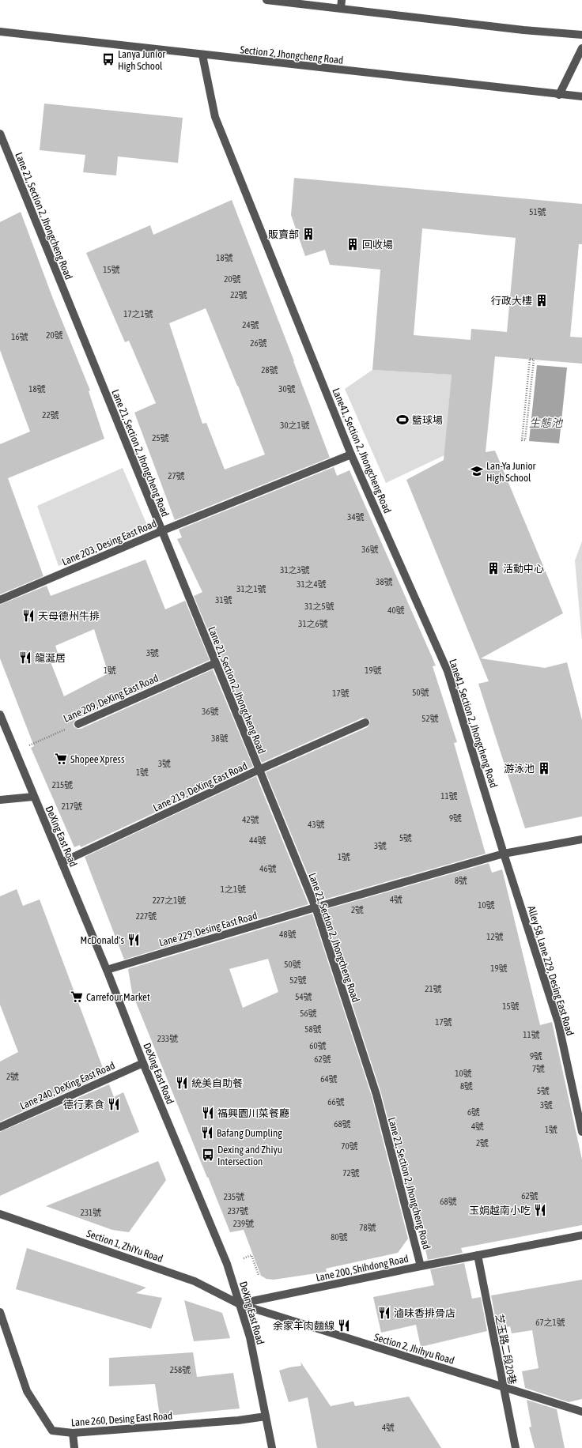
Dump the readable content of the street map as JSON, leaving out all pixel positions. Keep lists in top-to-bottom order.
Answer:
{
  "streets": {
    "street": [
      "Section 2, Jhongcheng Road",
      "Lane 21, Section 2, Jhongcheng Road",
      "Lane41, Section 2, Jhongcheng Road",
      "Lane 203, Desing East Road",
      "Lane 209, DeXing East Road",
      "Lane 219, DeXing East Road",
      "DeXing East Road",
      "Lane 229, Desing East Road",
      "Alley 58, Lane 229, Desing East Road",
      "Lane 240, DeXing East Road",
      "Section 1, ZhiYu Road",
      "Lane 200, Shihdong Road",
      "Section 2, Jhihyu Road",
      "芝玉路二段20巷",
      "Lane 260, Desing East Road"
    ]
  },
  "crossings": [
    ["Section 2, Jhongcheng Road", "Lane41, Section 2, Jhongcheng Road"],
    ["Lane 21, Section 2, Jhongcheng Road", "Lane 203, Desing East Road"],
    ["Lane 21, Section 2, Jhongcheng Road", "Lane 209, DeXing East Road"],
    ["Lane 21, Section 2, Jhongcheng Road", "Lane 219, DeXing East Road"],
    ["Lane 21, Section 2, Jhongcheng Road", "Lane 229, Desing East Road"],
    ["Lane 21, Section 2, Jhongcheng Road", "Lane 200, Shihdong Road"],
    ["Lane41, Section 2, Jhongcheng Road", "Lane 203, Desing East Road"],
    ["Lane41, Section 2, Jhongcheng Road", "Lane 229, Desing East Road"],
    ["Lane41, Section 2, Jhongcheng Road", "Alley 58, Lane 229, Desing East Road"],
    ["Lane 209, DeXing East Road", "DeXing East Road"],
    ["Lane 219, DeXing East Road", "DeXing East Road"],
    ["DeXing East Road", "Lane 229, Desing East Road"],
    ["DeXing East Road", "Lane 240, DeXing East Road"],
    ["DeXing East Road", "Section 1, ZhiYu Road"],
    ["DeXing East Road", "Lane 200, Shihdong Road"],
    ["DeXing East Road", "Section 2, Jhihyu Road"],
    ["DeXing East Road", "Lane 260, Desing East Road"],
    ["Lane 229, Desing East Road", "Alley 58, Lane 229, Desing East Road"],
    ["Section 1, ZhiYu Road", "Lane 200, Shihdong Road"],
    ["Section 1, ZhiYu Road", "Section 2, Jhihyu Road"],
    ["Lane 200, Shihdong Road", "Section 2, Jhihyu Road"],
    ["Lane 200, Shihdong Road", "芝玉路二段20巷"],
    ["Section 2, Jhihyu Road", "芝玉路二段20巷"]
  ],
  "water": ["生態池"],
  "places": {
    "bus stop": ["Lanya Junior High School", "Dexing and Zhiyu Intersection"],
    "building": [
      "販賣部",
      "回收場",
      "行政大樓",
      "活動中心",
      "游泳池"
    ],
    "sports": ["籃球場"],
    "school or university": ["Lan-Ya Junior High School"],
    "restaurant": [
      "天母德州牛排",
      "龍涎居",
      "McDonald's",
      "統美自助餐",
      "德行素食",
      "福興園川菜餐廳",
      "Bafang Dumpling",
      "玉娟越南小吃",
      "滷味香排骨店",
      "余家羊肉麵線"
    ],
    "supermarket": ["Shopee Xpress", "Carrefour Market"]
  },
  "house_numbers": [
    "51號",
    "18號",
    "15號",
    "20號",
    "22號",
    "17之1號",
    "24號",
    "20號",
    "16號",
    "26號",
    "28號",
    "18號",
    "30號",
    "22號",
    "30之1號",
    "25號",
    "27號",
    "34號",
    "36號",
    "31之3號",
    "38號",
    "31之4號",
    "31之1號",
    "31號",
    "31之5號",
    "40號",
    "31之6號",
    "3號",
    "1號",
    "19號",
    "50號",
    "17號",
    "36號",
    "52號",
    "38號",
    "3號",
    "1號",
    "215號",
    "11號",
    "217號",
    "9號",
    "42號",
    "43號",
    "5號",
    "44號",
    "3號",
    "1號",
    "46號",
    "8號",
    "1之1號",
    "4號",
    "227之1號",
    "10號",
    "2號",
    "227號",
    "48號",
    "12號",
    "50號",
    "19號",
    "52號",
    "21號",
    "54號",
    "15號",
    "56號",
    "17號",
    "58號",
    "11號",
    "233號",
    "60號",
    "9號",
    "62號",
    "7號",
    "10號",
    "2號",
    "64號",
    "8號",
    "5號",
    "66號",
    "3號",
    "6號",
    "68號",
    "4號",
    "1號",
    "2號",
    "70號",
    "72號",
    "62號",
    "235號",
    "68號",
    "237號",
    "231號",
    "239號",
    "78號",
    "80號",
    "67之1號",
    "258號",
    "4號"
  ]
}
